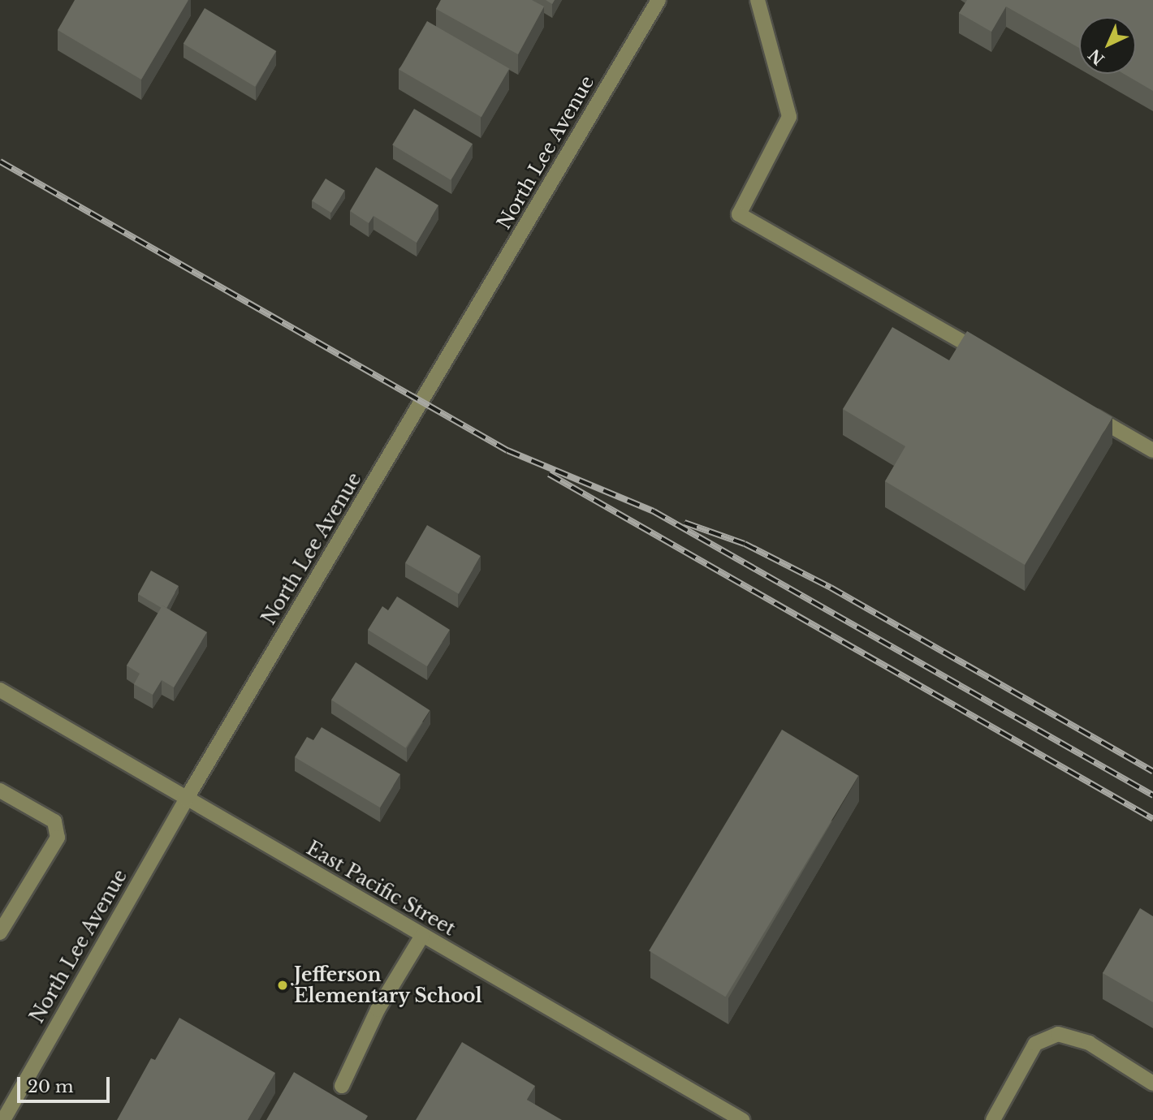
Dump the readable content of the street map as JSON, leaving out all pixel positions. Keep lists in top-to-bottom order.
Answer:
{
  "streets": {
    "street": ["North Lee Avenue", "East Pacific Street"]
  },
  "crossings": [
    ["North Lee Avenue", "East Pacific Street"]
  ],
  "places": ["Jefferson Elementary School"],
  "scale_bar": "20 m",
  "north": "bottom left"
}
